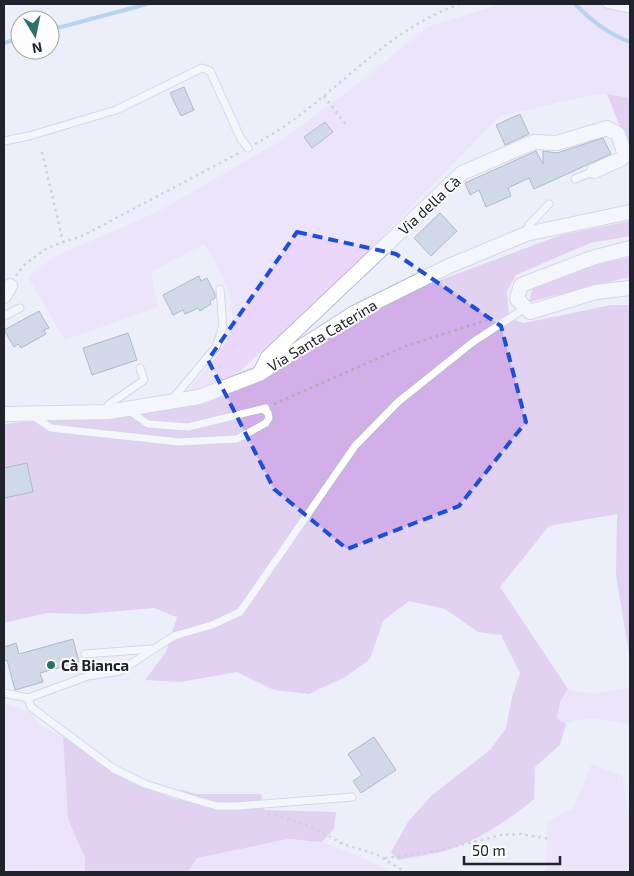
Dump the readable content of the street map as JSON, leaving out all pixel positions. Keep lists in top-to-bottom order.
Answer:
{
  "streets": {
    "street": ["Via della Cà", "Via Santa Caterina"]
  },
  "crossings": [
    ["Via della Cà", "Via Santa Caterina"]
  ],
  "places": ["Cà Bianca"],
  "scale_bar": "50 m",
  "north": "bottom"
}
